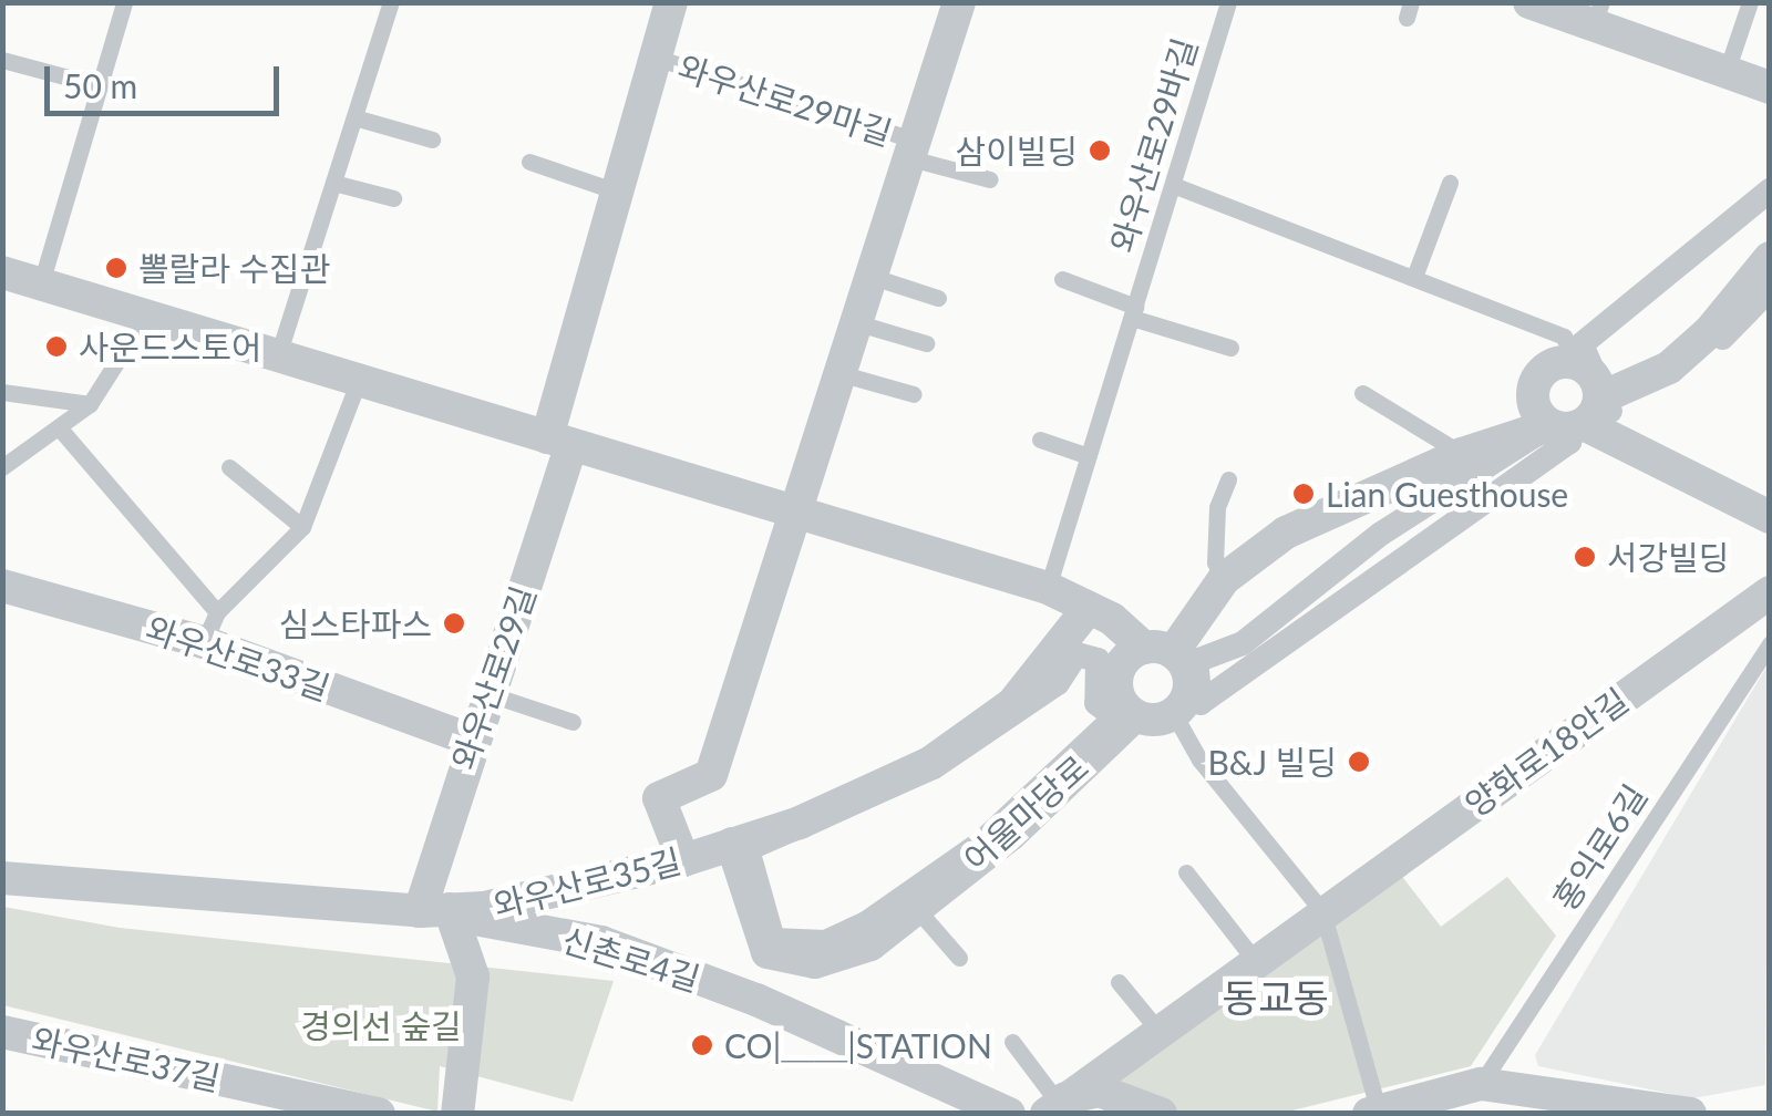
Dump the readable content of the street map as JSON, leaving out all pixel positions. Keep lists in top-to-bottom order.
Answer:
{
  "streets": {
    "street": [
      "와우산로29마길",
      "와우산로33길",
      "와우산로29길",
      "양화로18안길",
      "어울마당로",
      "와우산로35길",
      "신촌로4길",
      "와우산로37길"
    ],
    "lane": ["와우산로29바길", "홍익로6길"]
  },
  "crossings": [
    ["와우산로29마길", "와우산로29길"],
    ["와우산로33길", "와우산로29길"],
    ["와우산로29길", "와우산로35길"],
    ["와우산로29길", "신촌로4길"],
    ["와우산로35길", "신촌로4길"]
  ],
  "districts": ["동교동"],
  "parks": ["경의선 숲길"],
  "places": [
    "삼이빌딩",
    "뽈랄라 수집관",
    "사운드스토어",
    "Lian Guesthouse",
    "서강빌딩",
    "심스타파스",
    "B&J 빌딩",
    "CO|＿＿|STATION"
  ],
  "scale_bar": "50 m"
}
